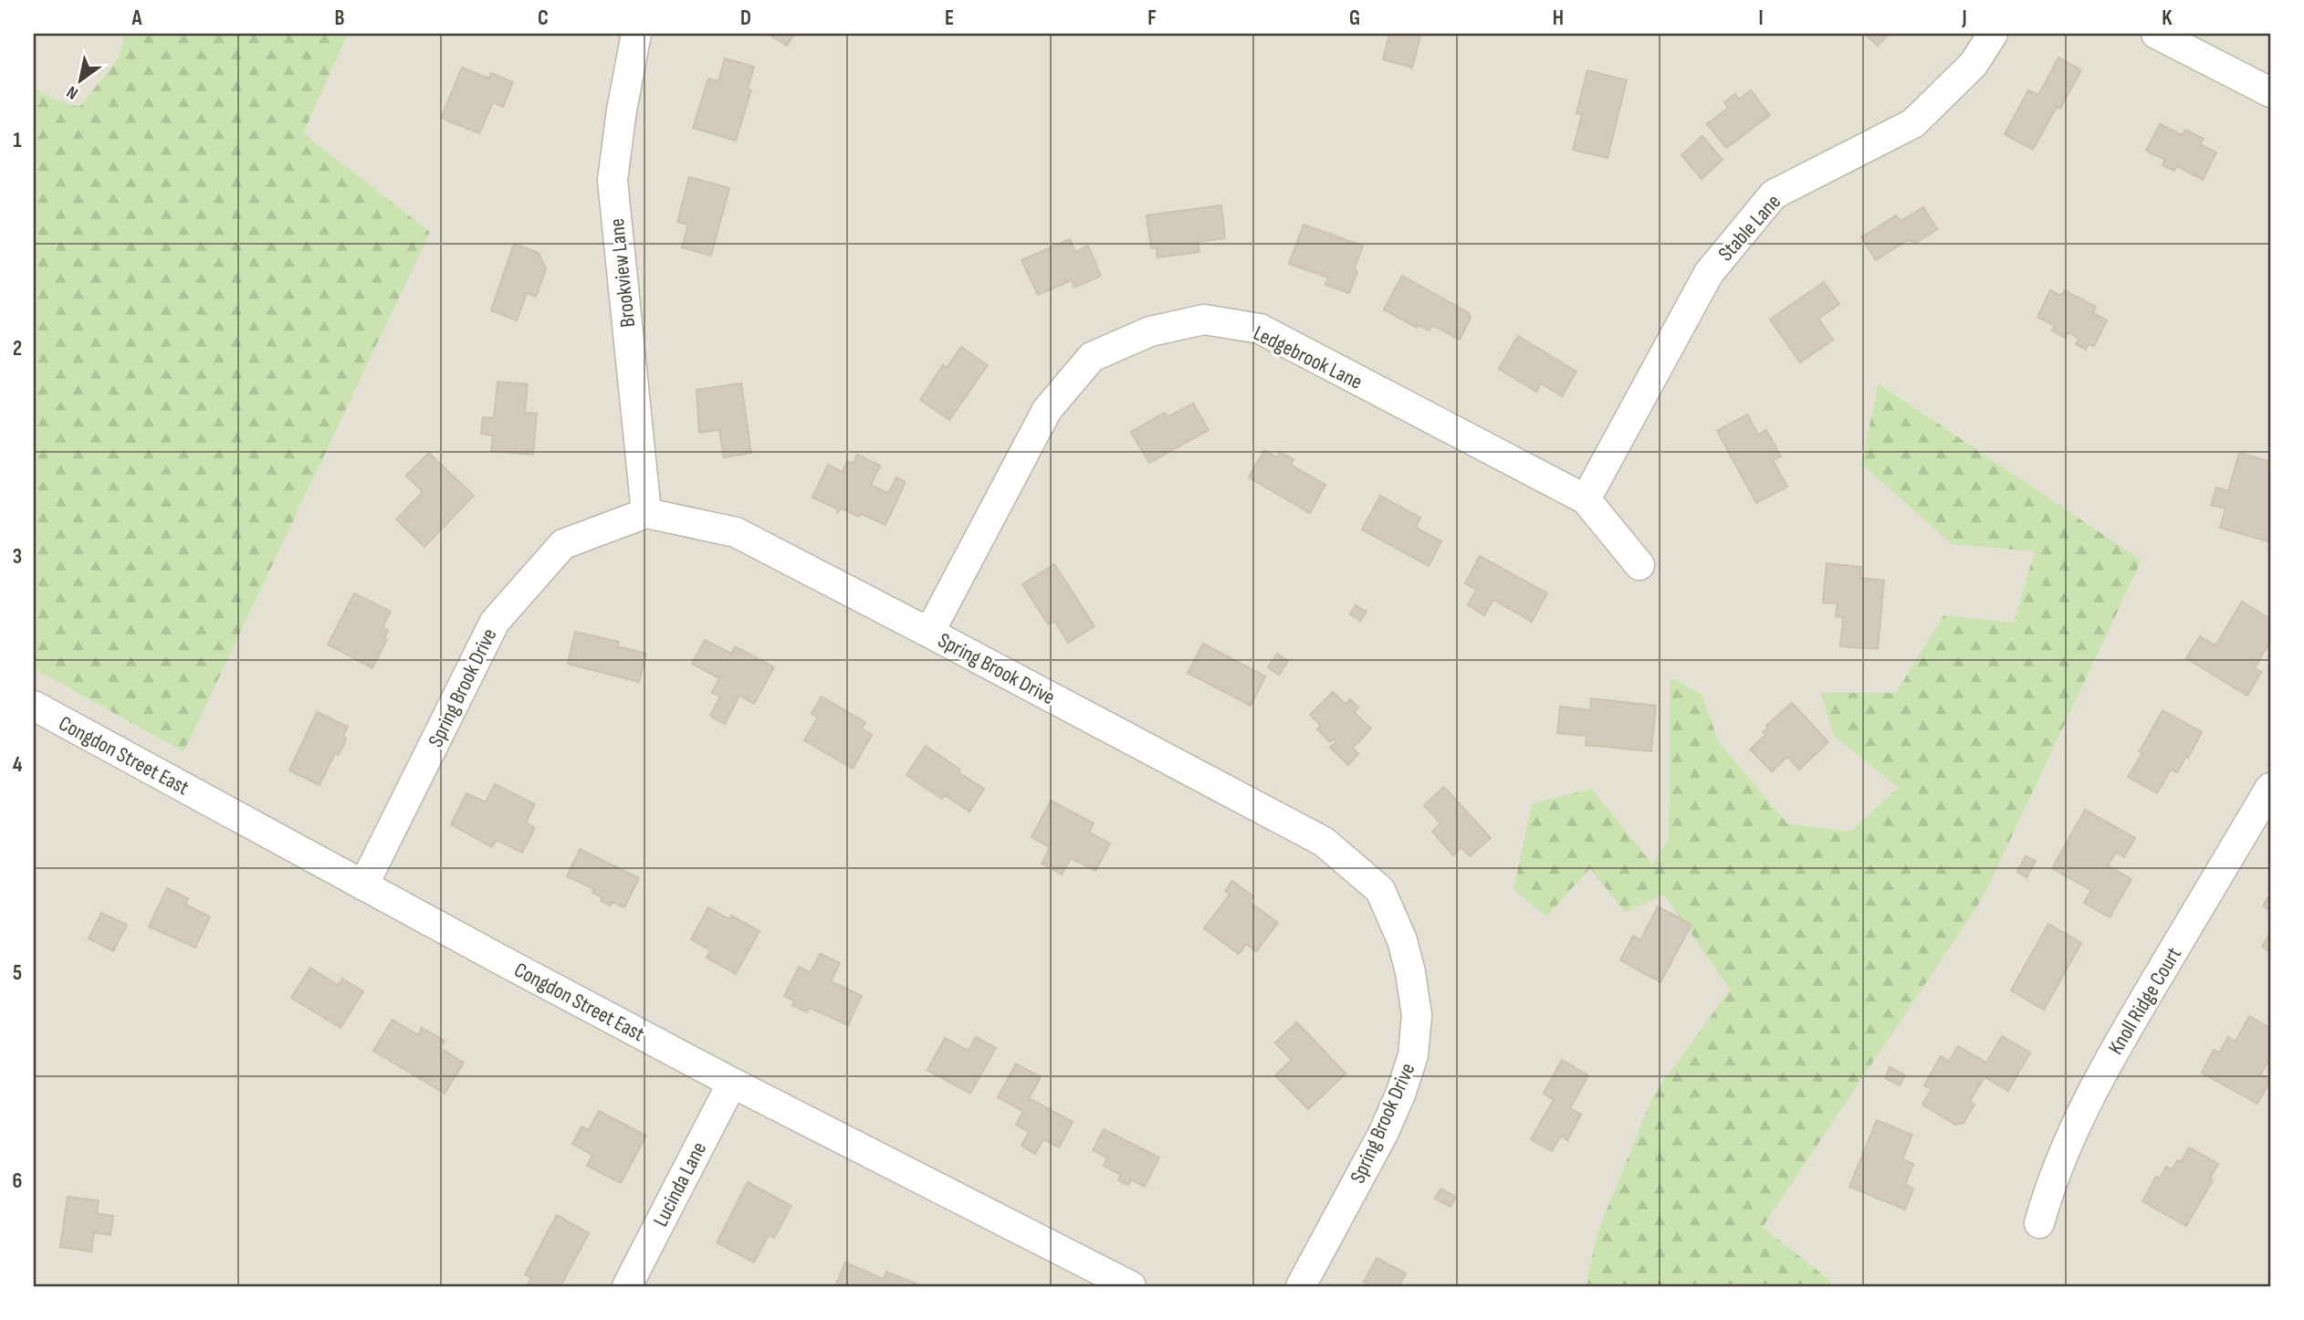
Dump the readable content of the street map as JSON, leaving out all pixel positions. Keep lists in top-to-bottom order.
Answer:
{
  "streets": {
    "street": [
      "Stable Lane",
      "Brookview Lane",
      "Ledgebrook Lane",
      "Spring Brook Drive",
      "Congdon Street East",
      "Knoll Ridge Court",
      "Lucinda Lane"
    ]
  },
  "crossings": [
    ["Stable Lane", "Ledgebrook Lane"],
    ["Brookview Lane", "Spring Brook Drive"],
    ["Ledgebrook Lane", "Spring Brook Drive"],
    ["Spring Brook Drive", "Congdon Street East"],
    ["Congdon Street East", "Lucinda Lane"]
  ],
  "north": "bottom left",
  "grid": {
    "columns": [
      "A",
      "B",
      "C",
      "D",
      "E",
      "F",
      "G",
      "H",
      "I",
      "J",
      "K"
    ],
    "rows": [
      "1",
      "2",
      "3",
      "4",
      "5",
      "6"
    ]
  }
}
